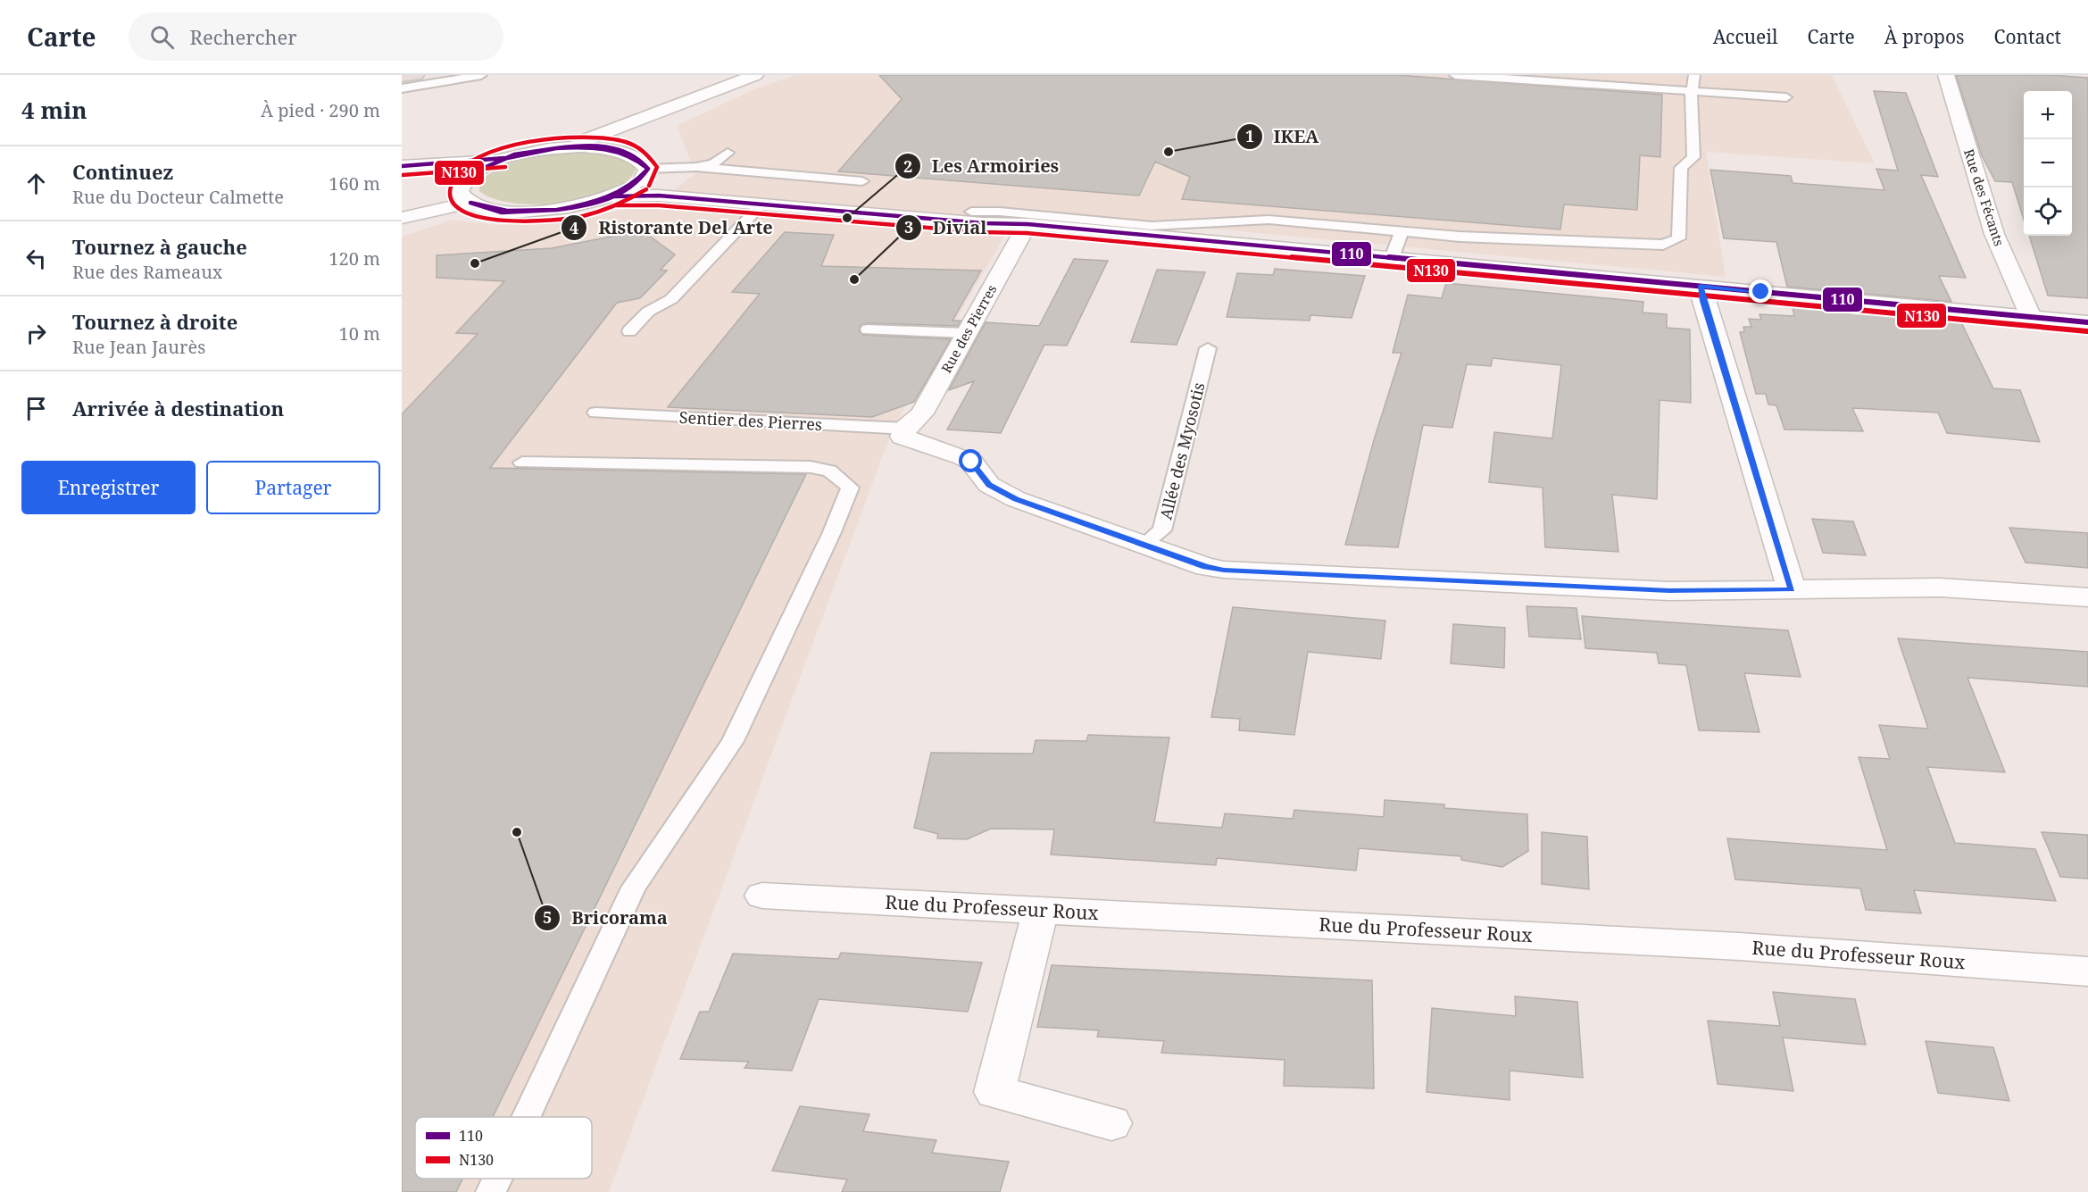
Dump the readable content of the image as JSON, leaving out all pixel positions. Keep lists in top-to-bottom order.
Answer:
{
  "streets": {
    "street": ["Rue des Fécants", "Rue des Pierres", "Rue du Professeur Roux"],
    "lane": ["Sentier des Pierres", "Allée des Myosotis"]
  },
  "crossings": [
    ["Rue des Pierres", "Sentier des Pierres"]
  ],
  "places": [
    "IKEA",
    "Les Armoiries",
    "Ristorante Del Arte",
    "Divial",
    "Bricorama"
  ],
  "lines": ["transit line N130", "transit line 110"],
  "legend": ["110", "N130"],
  "page": {
    "header": "Carte",
    "search": "Rechercher",
    "nav": [
      "Accueil",
      "Carte",
      "À propos",
      "Contact"
    ],
    "heading": ["4 min", "À pied · 290 m"],
    "map_buttons": ["+", "−"],
    "list": [
      ["Continuez", "Rue du Docteur Calmette", "160 m"],
      ["Tournez à gauche", "Rue des Rameaux", "120 m"],
      ["Tournez à droite", "Rue Jean Jaurès", "10 m"],
      "Arrivée à destination"
    ],
    "buttons": ["Enregistrer", "Partager"]
  }
}
